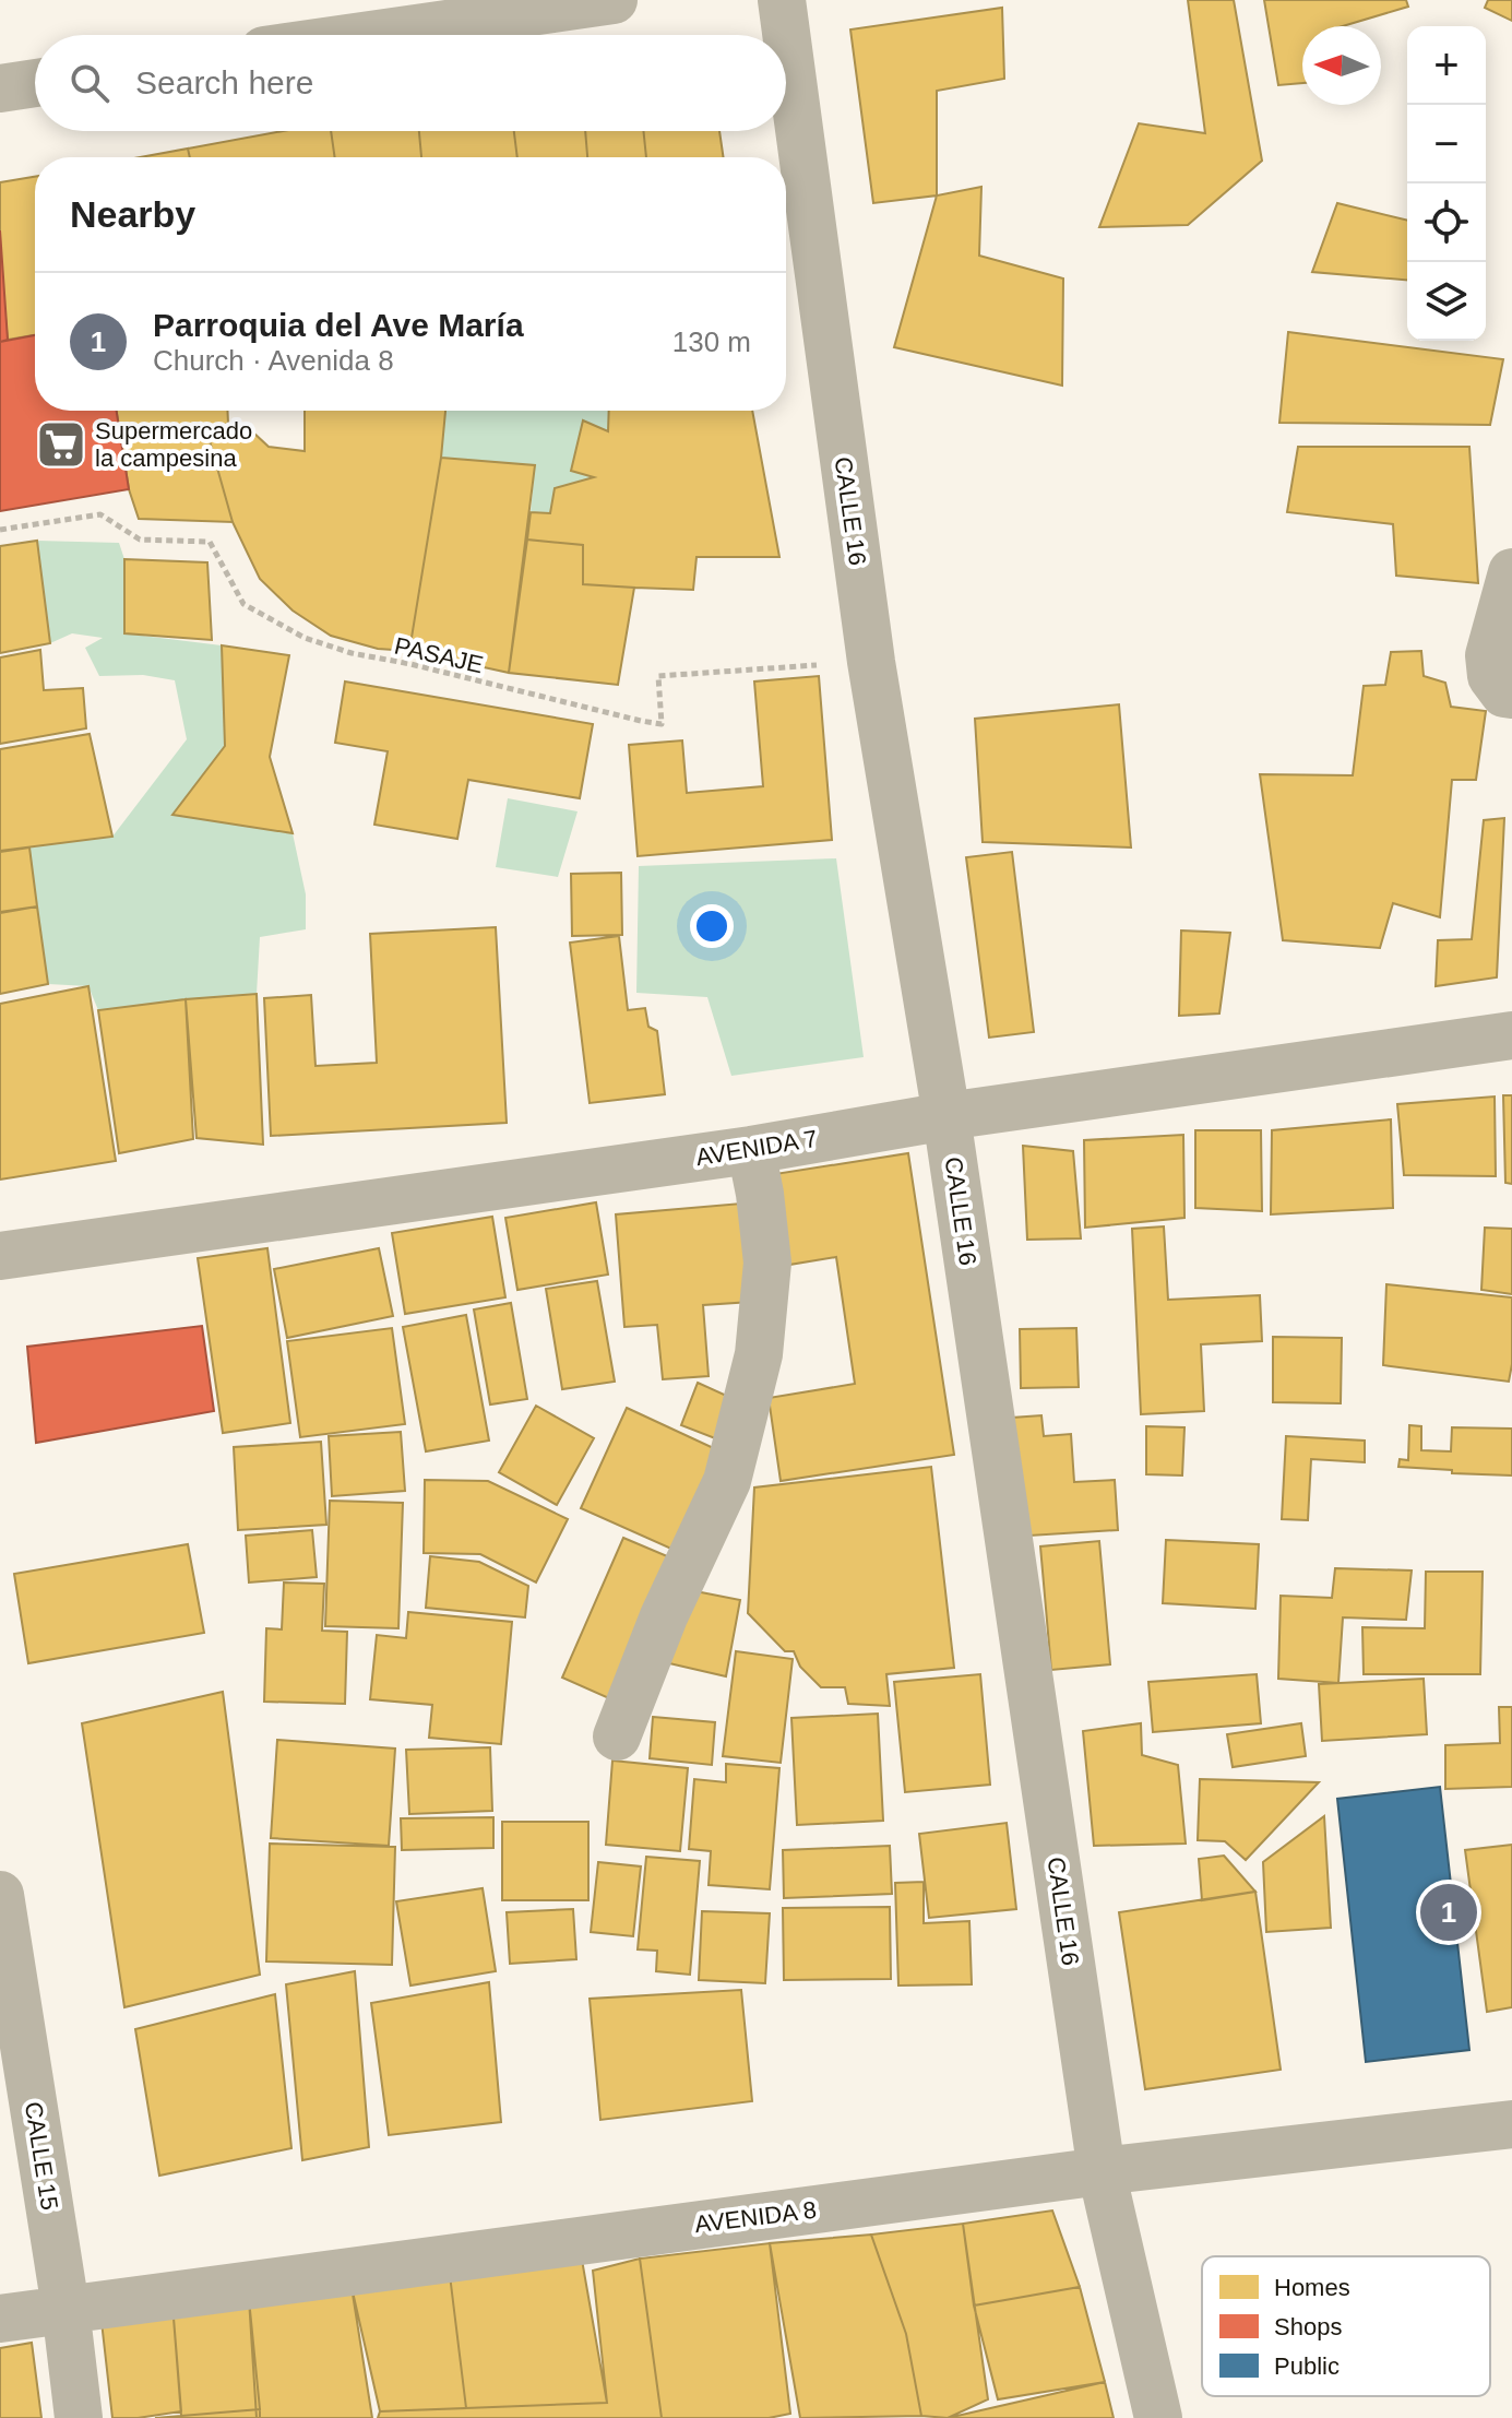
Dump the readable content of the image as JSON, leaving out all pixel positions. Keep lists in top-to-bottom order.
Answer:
{
  "streets": {
    "street": [
      "CALLE 16",
      "AVENIDA 7",
      "CALLE 15",
      "AVENIDA 8"
    ],
    "path": ["PASAJE"]
  },
  "crossings": [
    ["CALLE 16", "PASAJE"],
    ["CALLE 16", "AVENIDA 7"],
    ["CALLE 16", "AVENIDA 8"],
    ["CALLE 15", "AVENIDA 8"]
  ],
  "places": {
    "supermarket": ["Supermercado la campesina"]
  },
  "legend": ["Homes", "Shops", "Public"],
  "north": "left",
  "page": {
    "map_buttons": ["+", "−"],
    "search": "Search here",
    "heading": "Nearby",
    "list": [
      {
        "mark": "1",
        "name": "Parroquia del Ave María",
        "note": "Church · Avenida 8",
        "value": "130 m"
      }
    ],
    "pins": "1"
  }
}
